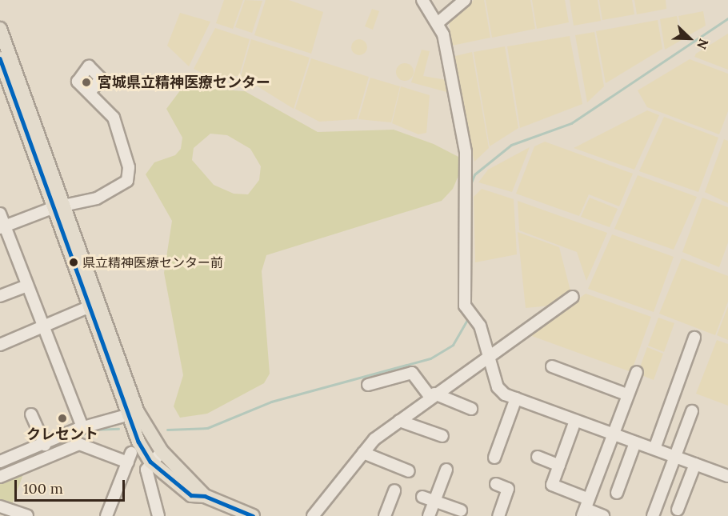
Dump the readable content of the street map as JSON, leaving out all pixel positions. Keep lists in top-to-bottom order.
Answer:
{
  "places": ["宮城県立精神医療センター", "県立精神医療センター前", "クレセント"],
  "scale_bar": "100 m",
  "north": "bottom right"
}
